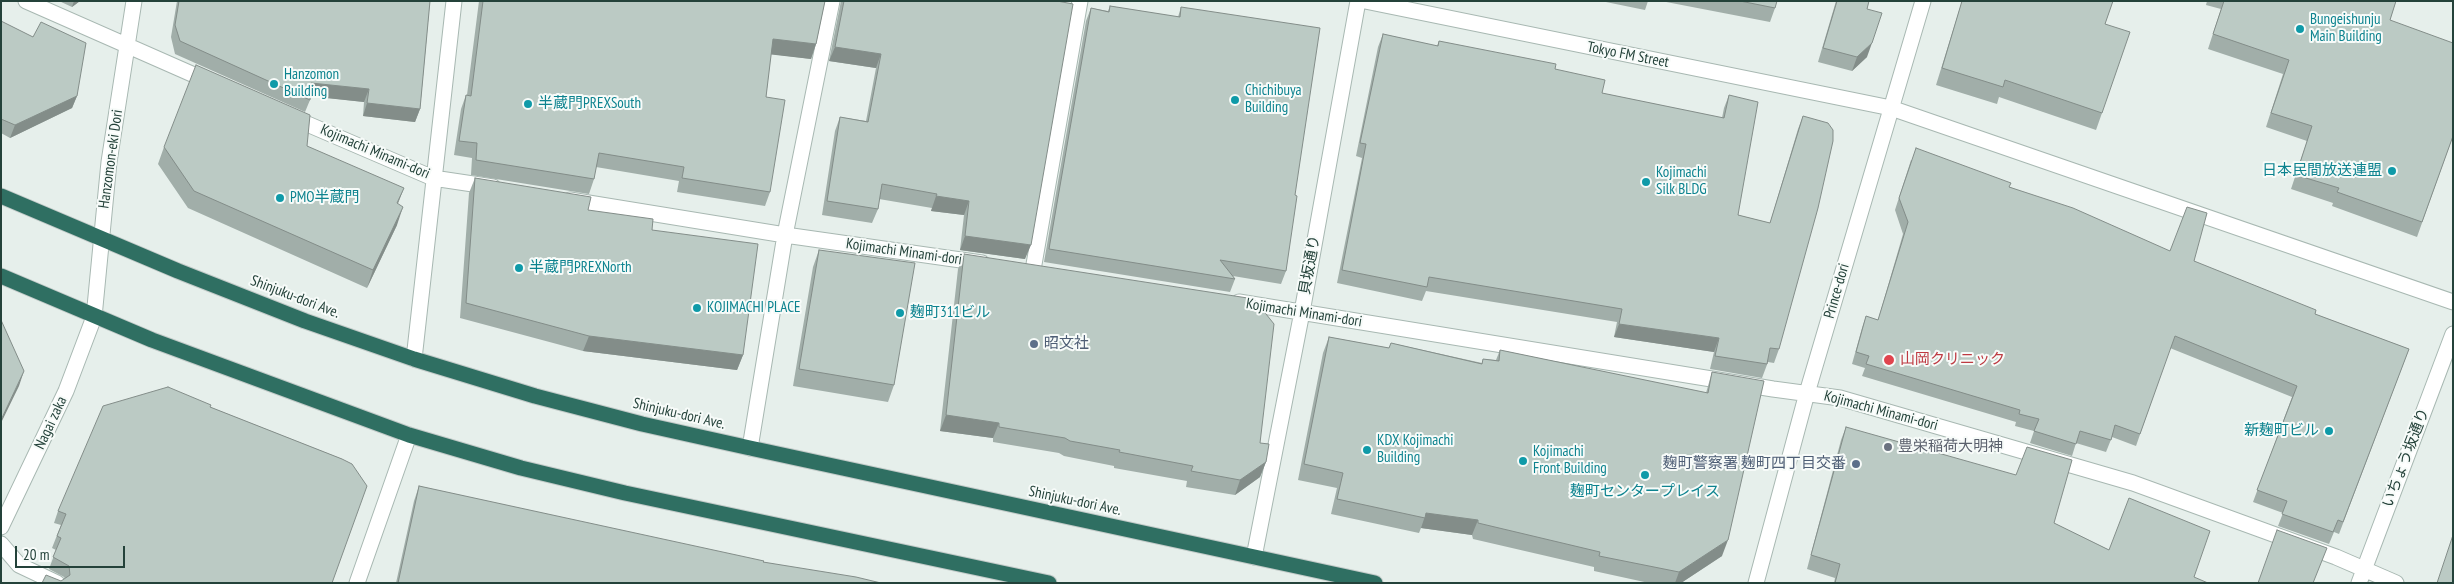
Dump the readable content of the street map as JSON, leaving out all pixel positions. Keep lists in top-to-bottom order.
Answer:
{
  "streets": {
    "highway": ["Shinjuku-dori Ave."],
    "street": [
      "Tokyo FM Street",
      "Kojimachi Minami-dori",
      "Hanzomon-eki Dori",
      "貝坂通り",
      "Prince-dori",
      "Nagai zaka",
      "いちょう坂通り"
    ]
  },
  "crossings": [
    ["Tokyo FM Street", "Prince-dori"],
    ["Kojimachi Minami-dori", "貝坂通り"],
    ["Kojimachi Minami-dori", "Prince-dori"],
    ["Kojimachi Minami-dori", "いちょう坂通り"],
    ["Hanzomon-eki Dori", "Shinjuku-dori Ave."],
    ["Hanzomon-eki Dori", "Nagai zaka"],
    ["貝坂通り", "Shinjuku-dori Ave."]
  ],
  "places": [
    "Bungeishunju Main Building",
    "Hanzomon Building",
    "Chichibuya Building",
    "半蔵門PREXSouth",
    "日本民間放送連盟",
    "Kojimachi Silk BLDG",
    "PMO半蔵門",
    "半蔵門PREXNorth",
    "KOJIMACHI PLACE",
    "麹町311ビル",
    "昭文社",
    "山岡クリニック",
    "新麹町ビル",
    "豊栄稲荷大明神",
    "KDX Kojimachi Building",
    "Kojimachi Front Building",
    "麹町警察署 麹町四丁目交番",
    "麹町センタープレイス"
  ],
  "scale_bar": "20 m"
}
